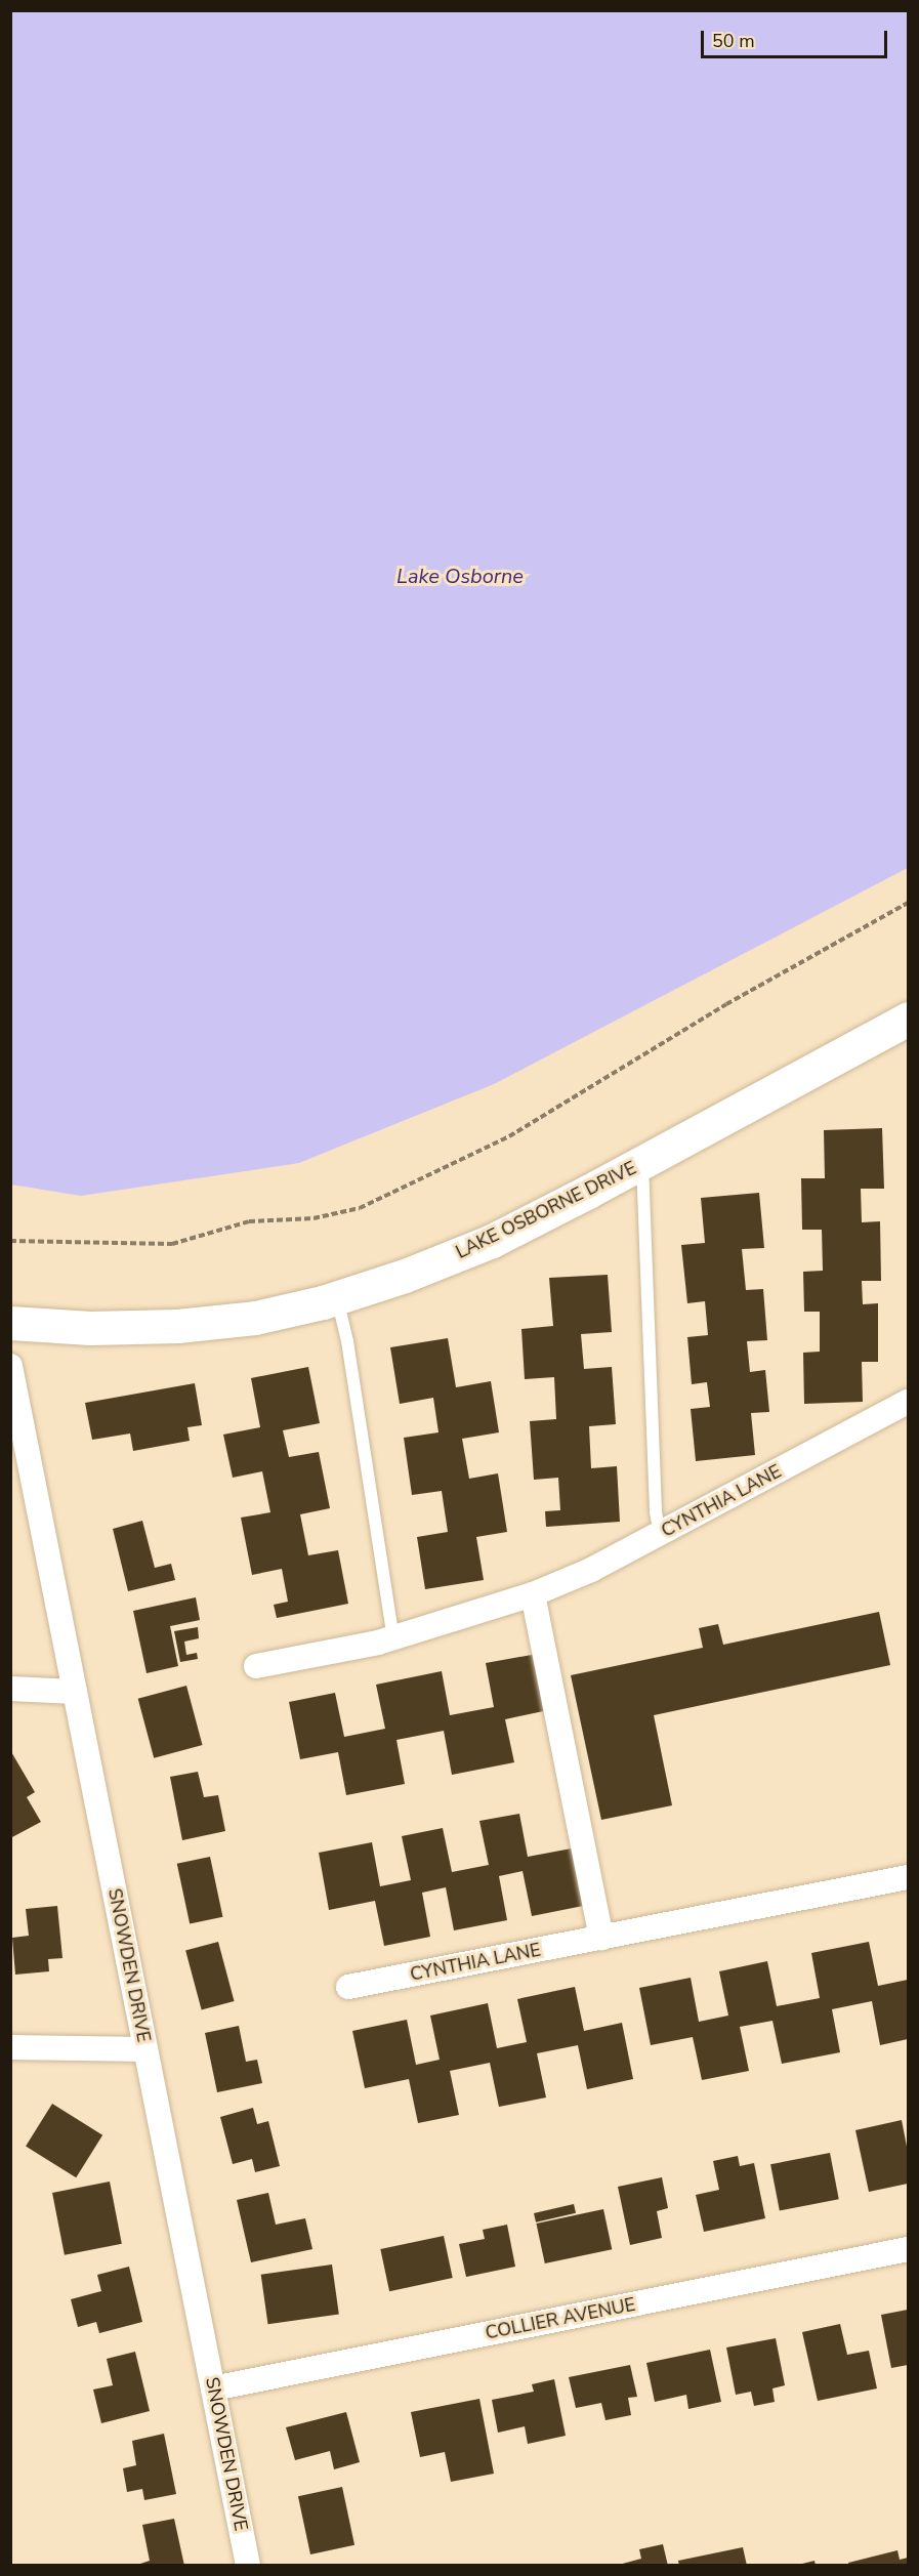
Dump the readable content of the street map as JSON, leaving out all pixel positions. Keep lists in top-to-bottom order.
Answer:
{
  "streets": {
    "street": [
      "LAKE OSBORNE DRIVE",
      "CYNTHIA LANE",
      "SNOWDEN DRIVE",
      "COLLIER AVENUE"
    ]
  },
  "crossings": [
    ["SNOWDEN DRIVE", "COLLIER AVENUE"]
  ],
  "water": ["Lake Osborne"],
  "scale_bar": "50 m"
}
